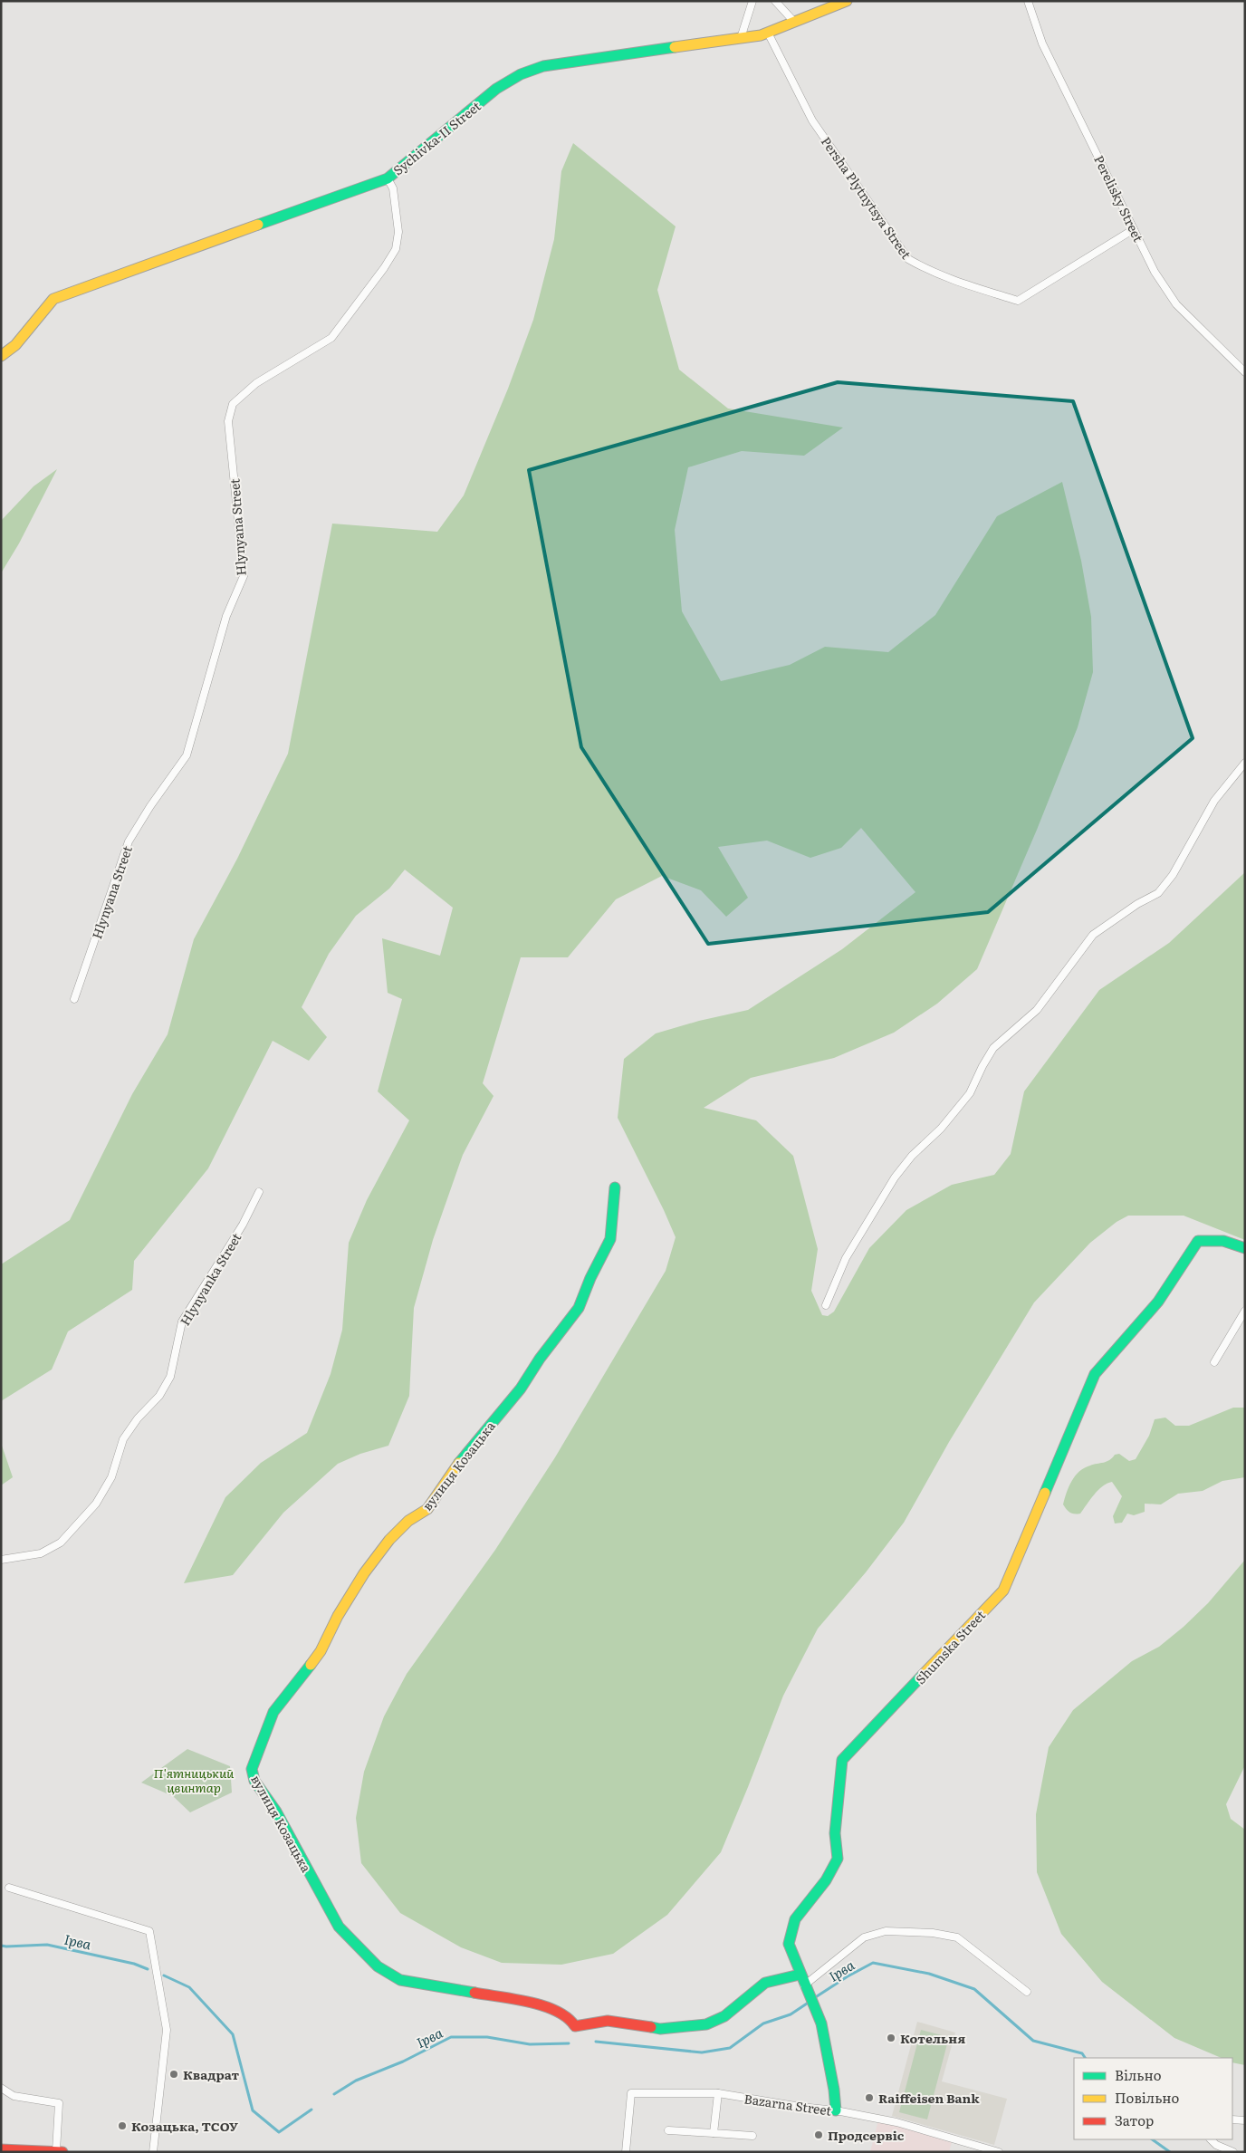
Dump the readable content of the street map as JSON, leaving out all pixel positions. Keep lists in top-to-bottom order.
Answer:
{
  "streets": {
    "street": [
      "Sychivka-II Street",
      "Persha Plytnytsya Street",
      "Perelisky Street",
      "Hlynyana Street",
      "Hlynyanka Street",
      "вулиця Козацька",
      "Shumska Street",
      "Bazarna Street"
    ]
  },
  "crossings": [
    ["Sychivka-II Street", "Persha Plytnytsya Street"],
    ["Sychivka-II Street", "Hlynyana Street"],
    ["Persha Plytnytsya Street", "Perelisky Street"],
    ["вулиця Козацька", "Shumska Street"],
    ["Shumska Street", "Bazarna Street"]
  ],
  "water": ["Ірва"],
  "parks": ["П'ятницький цвинтар"],
  "places": [
    "Котельня",
    "Квадрат",
    "Raiffeisen Bank",
    "Козацька, ТСОУ",
    "Продсервіс"
  ],
  "legend": ["Вільно", "Повільно", "Затор"]
}
